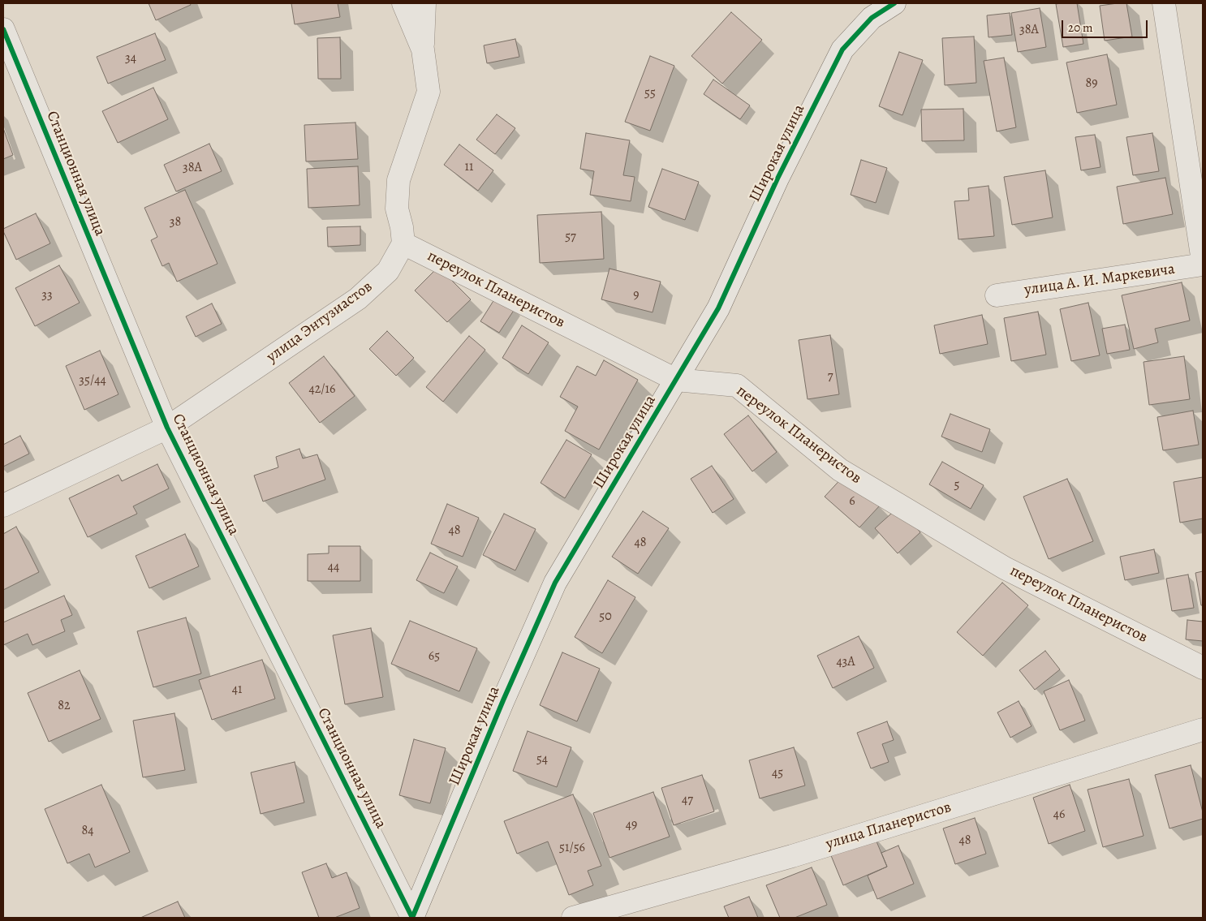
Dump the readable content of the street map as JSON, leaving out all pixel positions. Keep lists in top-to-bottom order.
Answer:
{
  "streets": {
    "street": [
      "Широкая улица",
      "Станционная улица",
      "улица А. И. Маркевича",
      "переулок Планеристов",
      "улица Энтузиастов",
      "улица Планеристов"
    ]
  },
  "crossings": [
    ["Широкая улица", "Станционная улица"],
    ["Широкая улица", "переулок Планеристов"],
    ["Станционная улица", "улица Энтузиастов"],
    ["переулок Планеристов", "улица Энтузиастов"]
  ],
  "house_numbers": [
    "38А",
    "34",
    "89",
    "55",
    "11",
    "38А",
    "38",
    "57",
    "33",
    "9",
    "7",
    "35/44",
    "42/16",
    "5",
    "6",
    "48",
    "48",
    "44",
    "50",
    "65",
    "43А",
    "41",
    "82",
    "54",
    "45",
    "47",
    "46",
    "49",
    "84",
    "48",
    "51/56"
  ],
  "scale_bar": "20 m"
}
